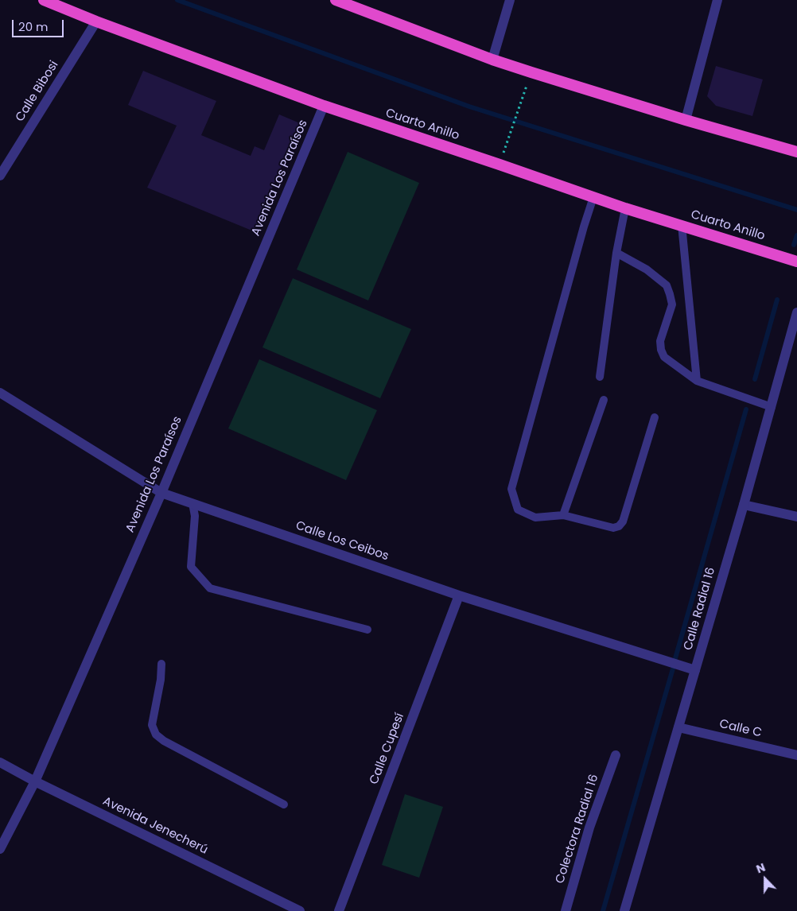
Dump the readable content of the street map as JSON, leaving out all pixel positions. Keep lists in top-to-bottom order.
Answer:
{
  "streets": {
    "highway": ["Cuarto Anillo"],
    "street": [
      "Calle Bibosi",
      "Avenida Los Paraísos",
      "Calle Los Ceibos",
      "Calle Radial 16",
      "Calle C",
      "Calle Cupesí",
      "Avenida Jenecherú",
      "Colectora Radial 16"
    ]
  },
  "crossings": [
    ["Calle Bibosi", "Cuarto Anillo"],
    ["Cuarto Anillo", "Avenida Los Paraísos"],
    ["Avenida Los Paraísos", "Calle Los Ceibos"],
    ["Avenida Los Paraísos", "Avenida Jenecherú"],
    ["Calle Los Ceibos", "Calle Radial 16"],
    ["Calle Los Ceibos", "Calle Cupesí"],
    ["Calle Radial 16", "Calle C"]
  ],
  "scale_bar": "20 m",
  "north": "top"
}
